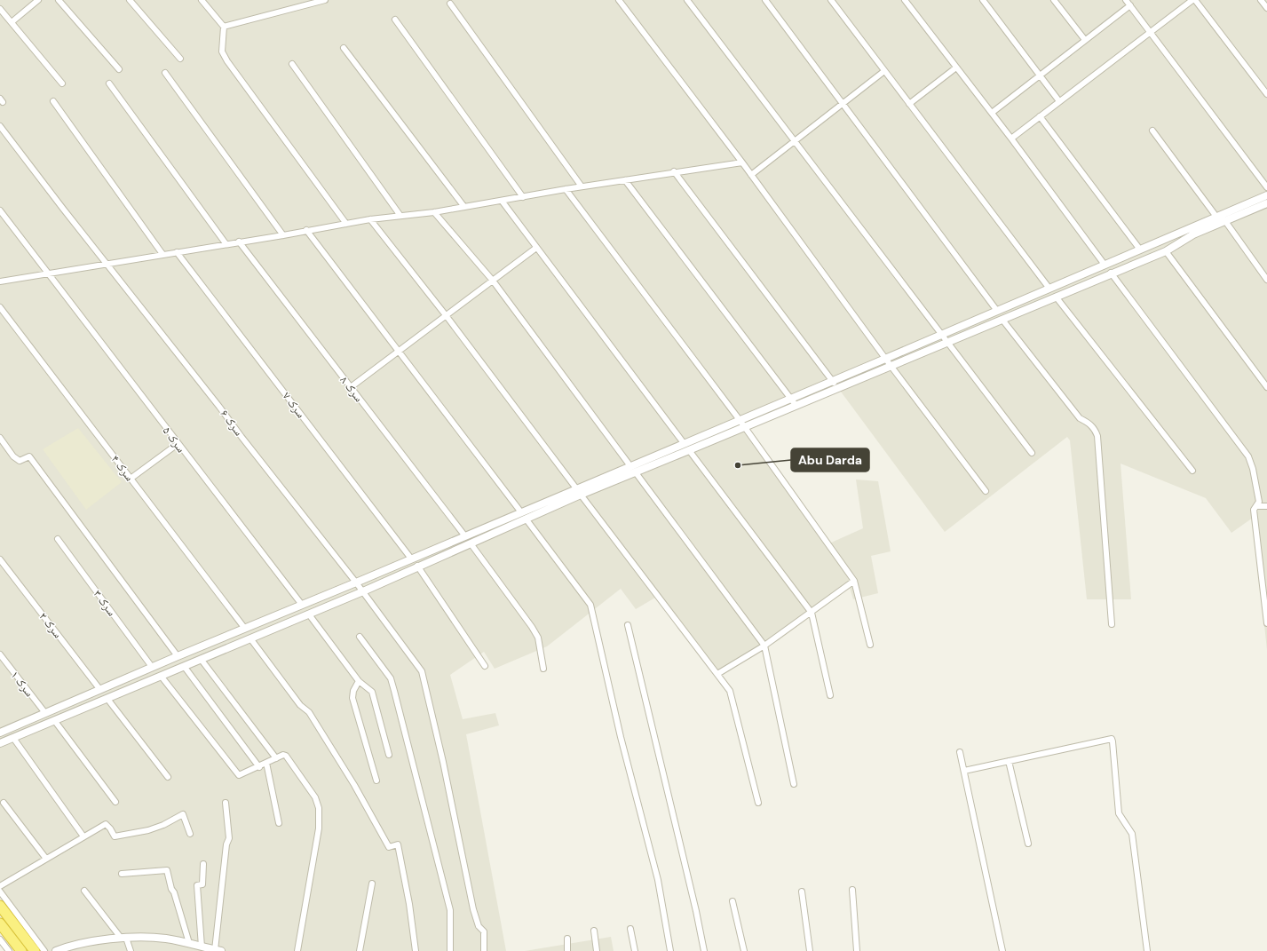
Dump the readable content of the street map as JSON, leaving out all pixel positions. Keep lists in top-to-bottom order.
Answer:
{
  "streets": {
    "street": [
      "سرک ۸",
      "سرک ۷",
      "سرک ۶",
      "سرک ۵",
      "سرک ۴",
      "سرک ۳",
      "سرک ۲",
      "سرک ۱"
    ]
  },
  "places": ["Abu Darda"]
}
